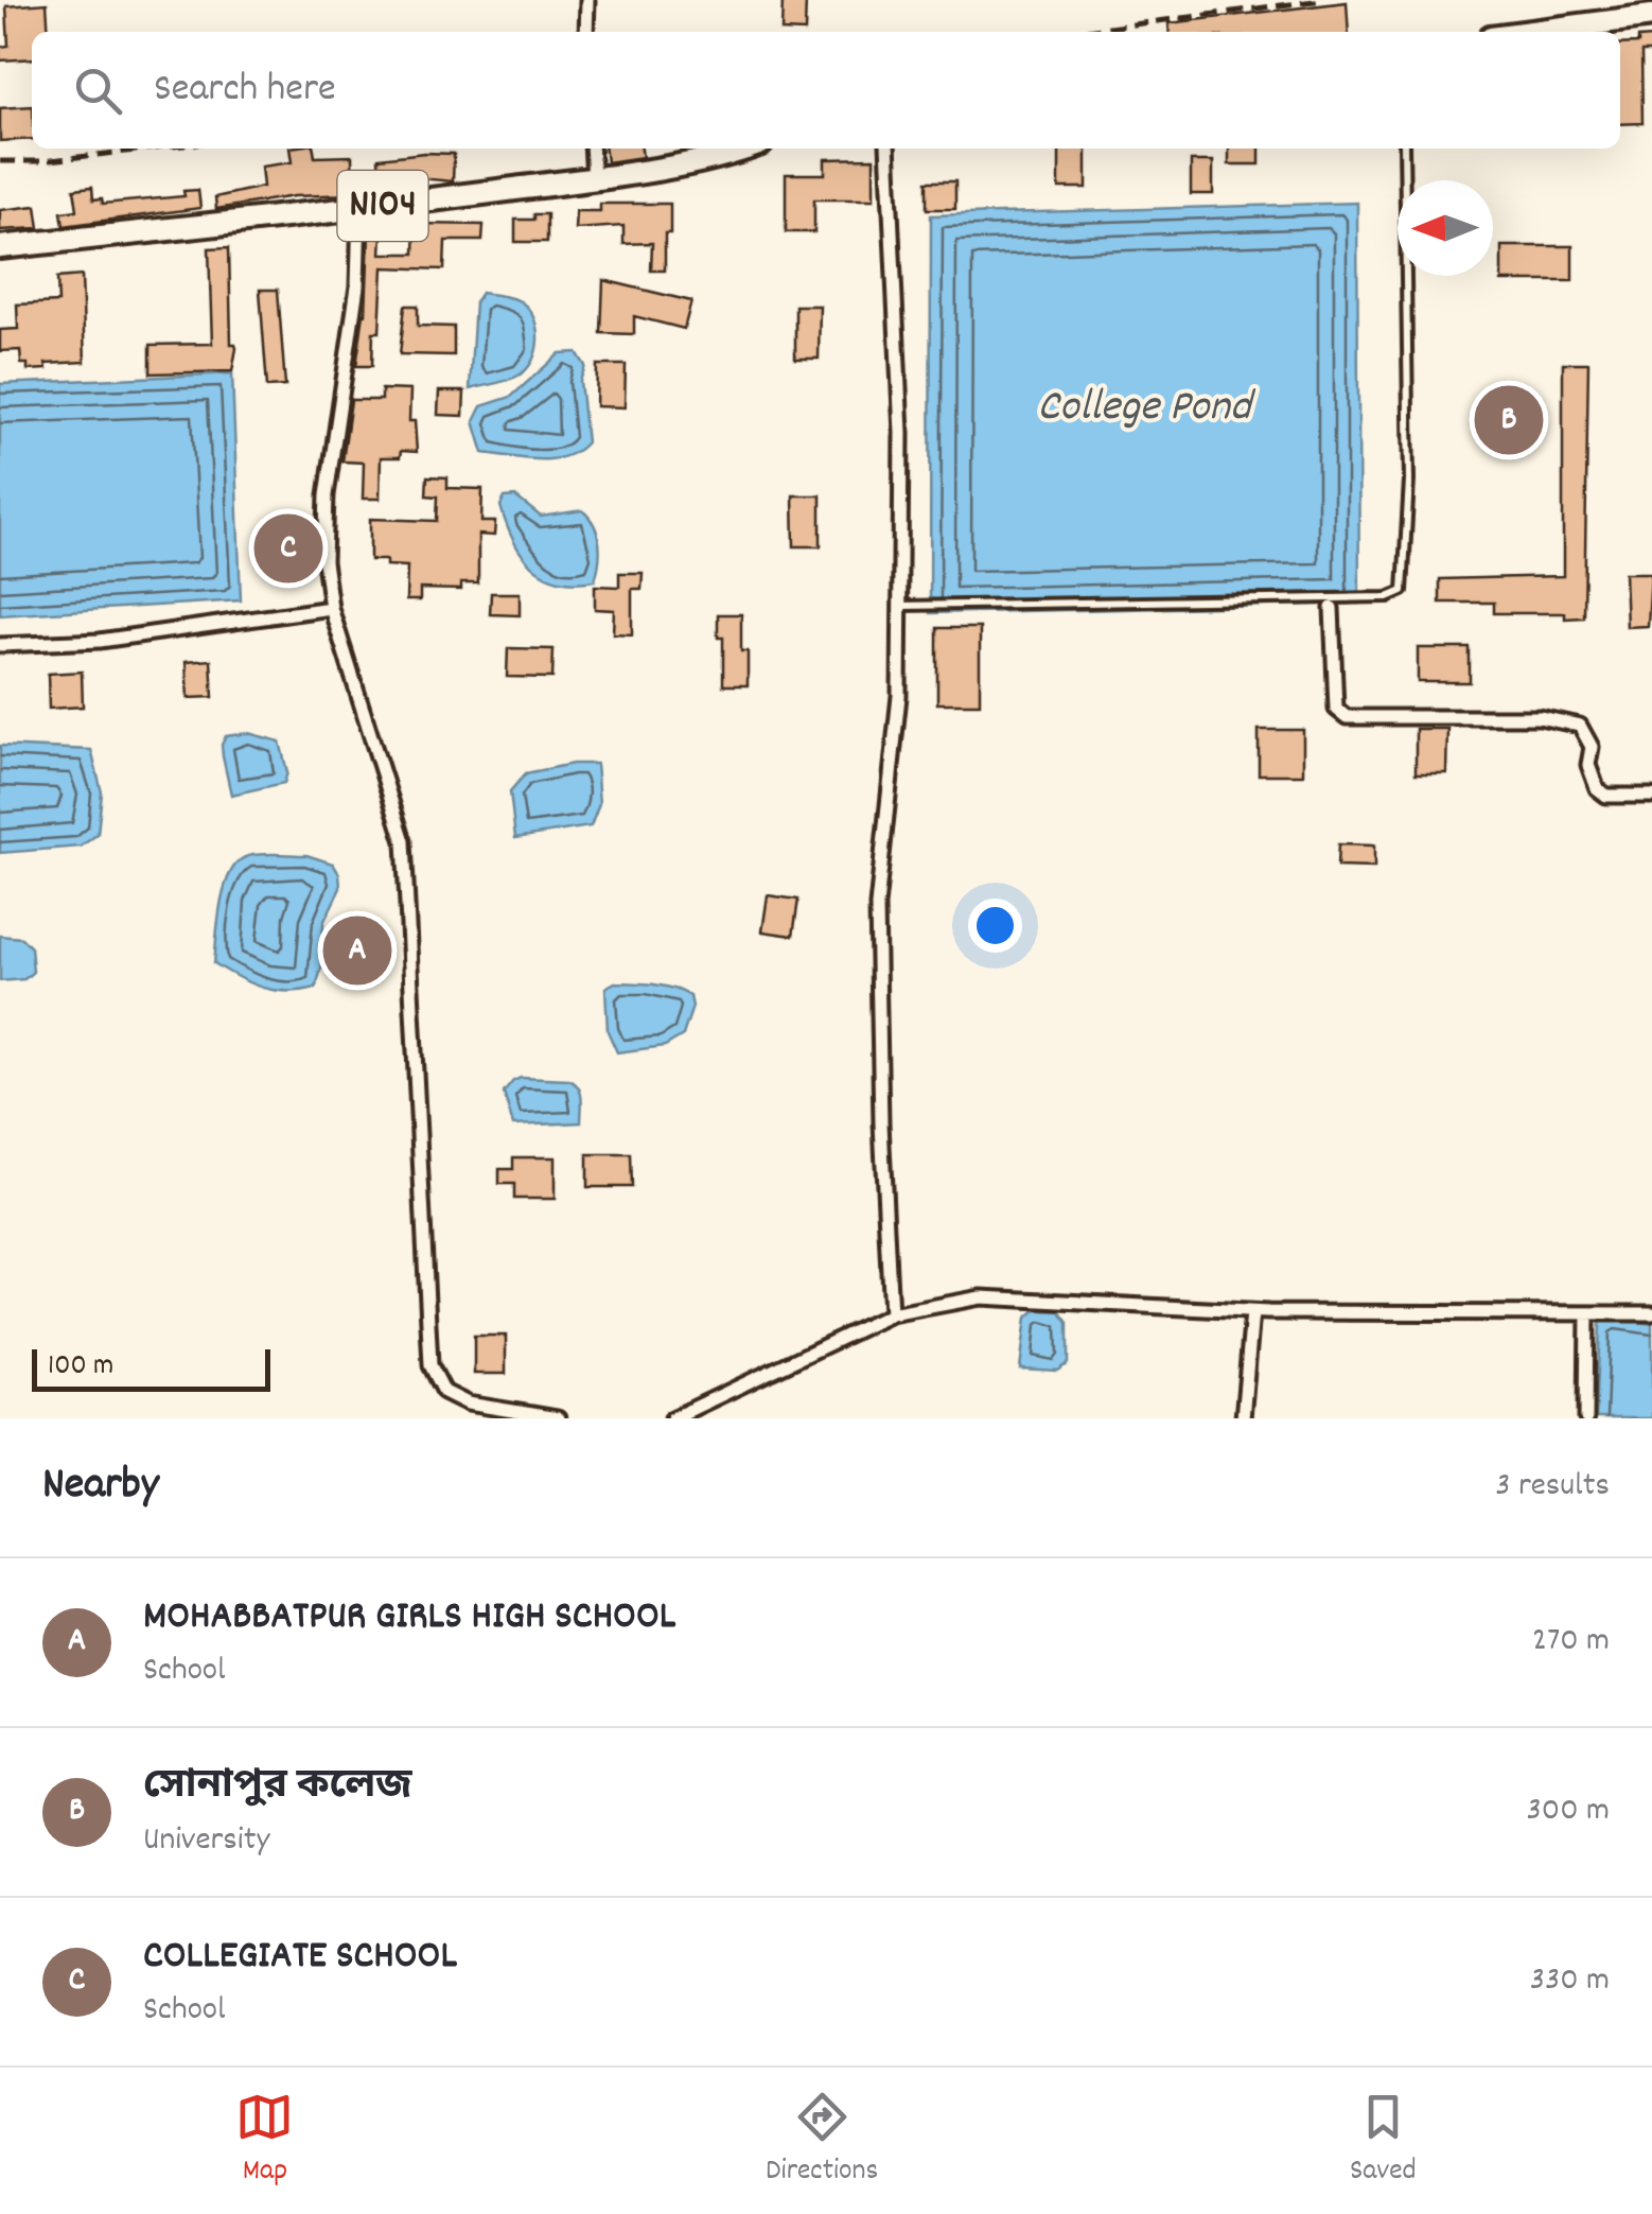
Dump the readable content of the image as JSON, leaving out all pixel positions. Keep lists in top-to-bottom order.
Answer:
{
  "streets": {
    "highway": ["N104"]
  },
  "water": ["College Pond"],
  "scale_bar": "100 m",
  "north": "left",
  "page": {
    "search": "Search here",
    "pins": ["B", "C", "A"],
    "scale": "100 m",
    "heading": ["Nearby", "3 results"],
    "list": [
      {
        "mark": "A",
        "name": "MOHABBATPUR GIRLS HIGH SCHOOL",
        "note": "School",
        "value": "270 m"
      },
      {
        "mark": "B",
        "name": "সোনাপুর কলেজ",
        "note": "University",
        "value": "300 m"
      },
      {
        "mark": "C",
        "name": "COLLEGIATE SCHOOL",
        "note": "School",
        "value": "330 m"
      }
    ],
    "nav": ["Map", "Directions", "Saved"]
  }
}
